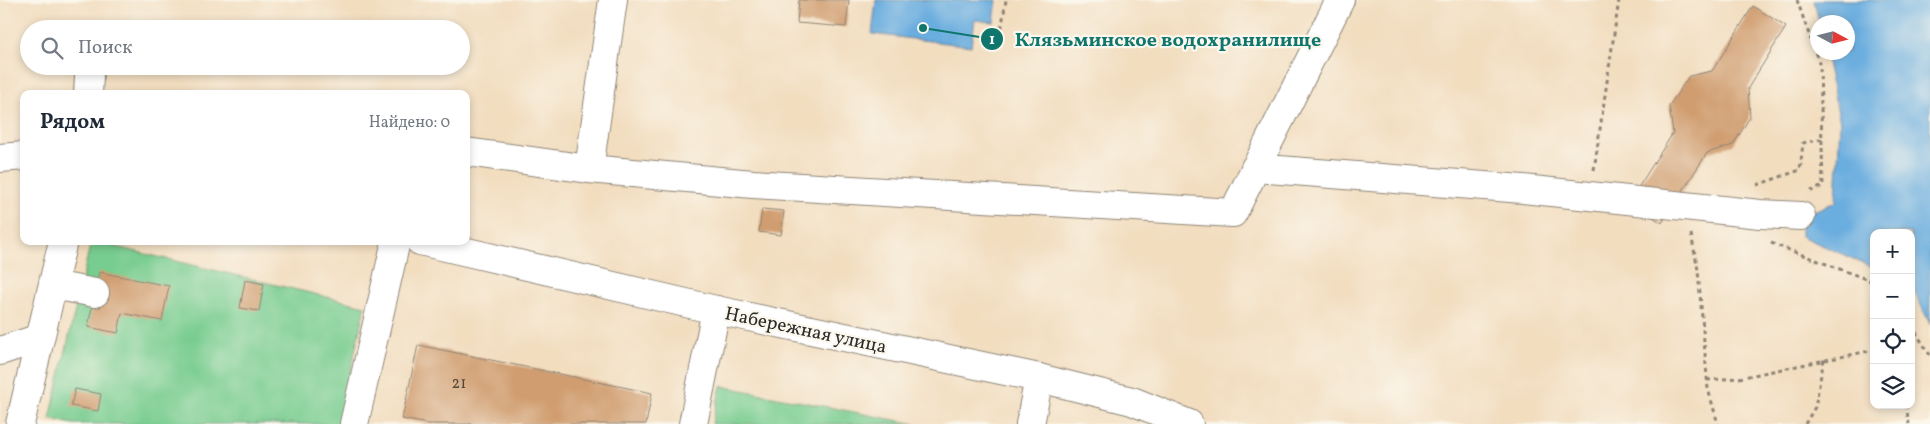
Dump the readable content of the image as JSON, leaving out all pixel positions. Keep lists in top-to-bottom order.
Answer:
{
  "streets": {
    "street": ["Набережная улица"]
  },
  "places": ["Клязьминское водохранилище"],
  "house_numbers": ["21"],
  "north": "right",
  "page": {
    "search": "Поиск",
    "heading": ["Рядом", "Найдено: 0"],
    "map_buttons": ["+", "−"]
  }
}
